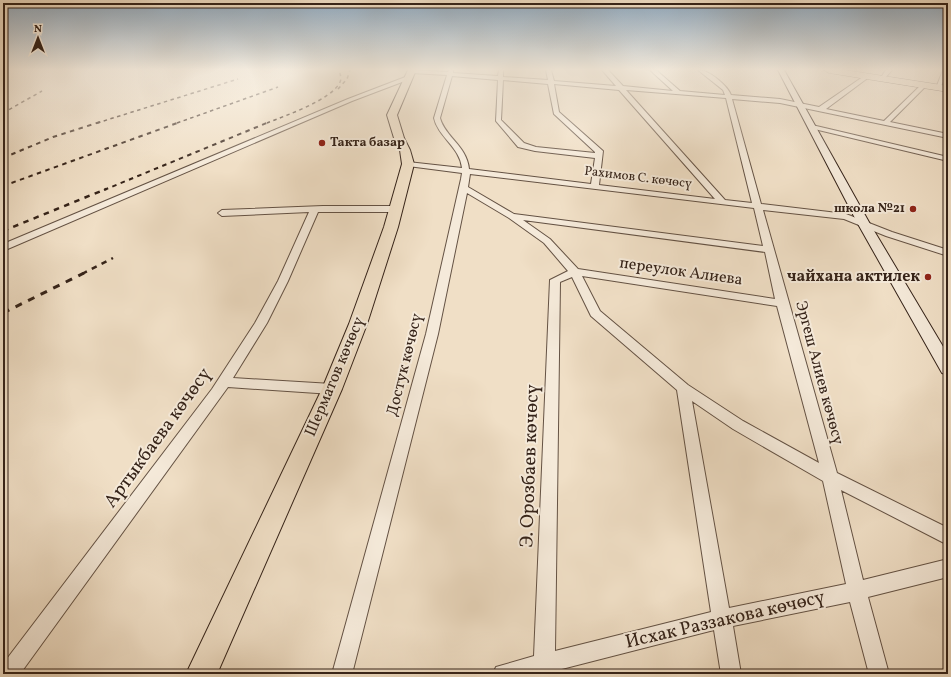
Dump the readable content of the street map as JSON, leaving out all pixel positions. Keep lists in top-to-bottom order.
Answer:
{
  "streets": {
    "main road": ["Шерматов көчөсү"],
    "street": [
      "Рахимов С. көчөсү",
      "переулок Алиева",
      "Достук көчөсү",
      "Эргеш Алиев көчөсү",
      "Артыкбаева көчөсү",
      "Э. Орозбаев көчөсү",
      "Исхак Раззакова көчөсү"
    ]
  },
  "crossings": [
    ["Рахимов С. көчөсү", "Достук көчөсү"],
    ["Рахимов С. көчөсү", "Эргеш Алиев көчөсү"],
    ["Рахимов С. көчөсү", "Шерматов көчөсү"],
    ["переулок Алиева", "Эргеш Алиев көчөсү"],
    ["переулок Алиева", "Э. Орозбаев көчөсү"],
    ["Эргеш Алиев көчөсү", "Исхак Раззакова көчөсү"],
    ["Э. Орозбаев көчөсү", "Исхак Раззакова көчөсү"]
  ],
  "places": ["Такта базар", "школа №21", "чайхана актилек"],
  "north": "top"
}
